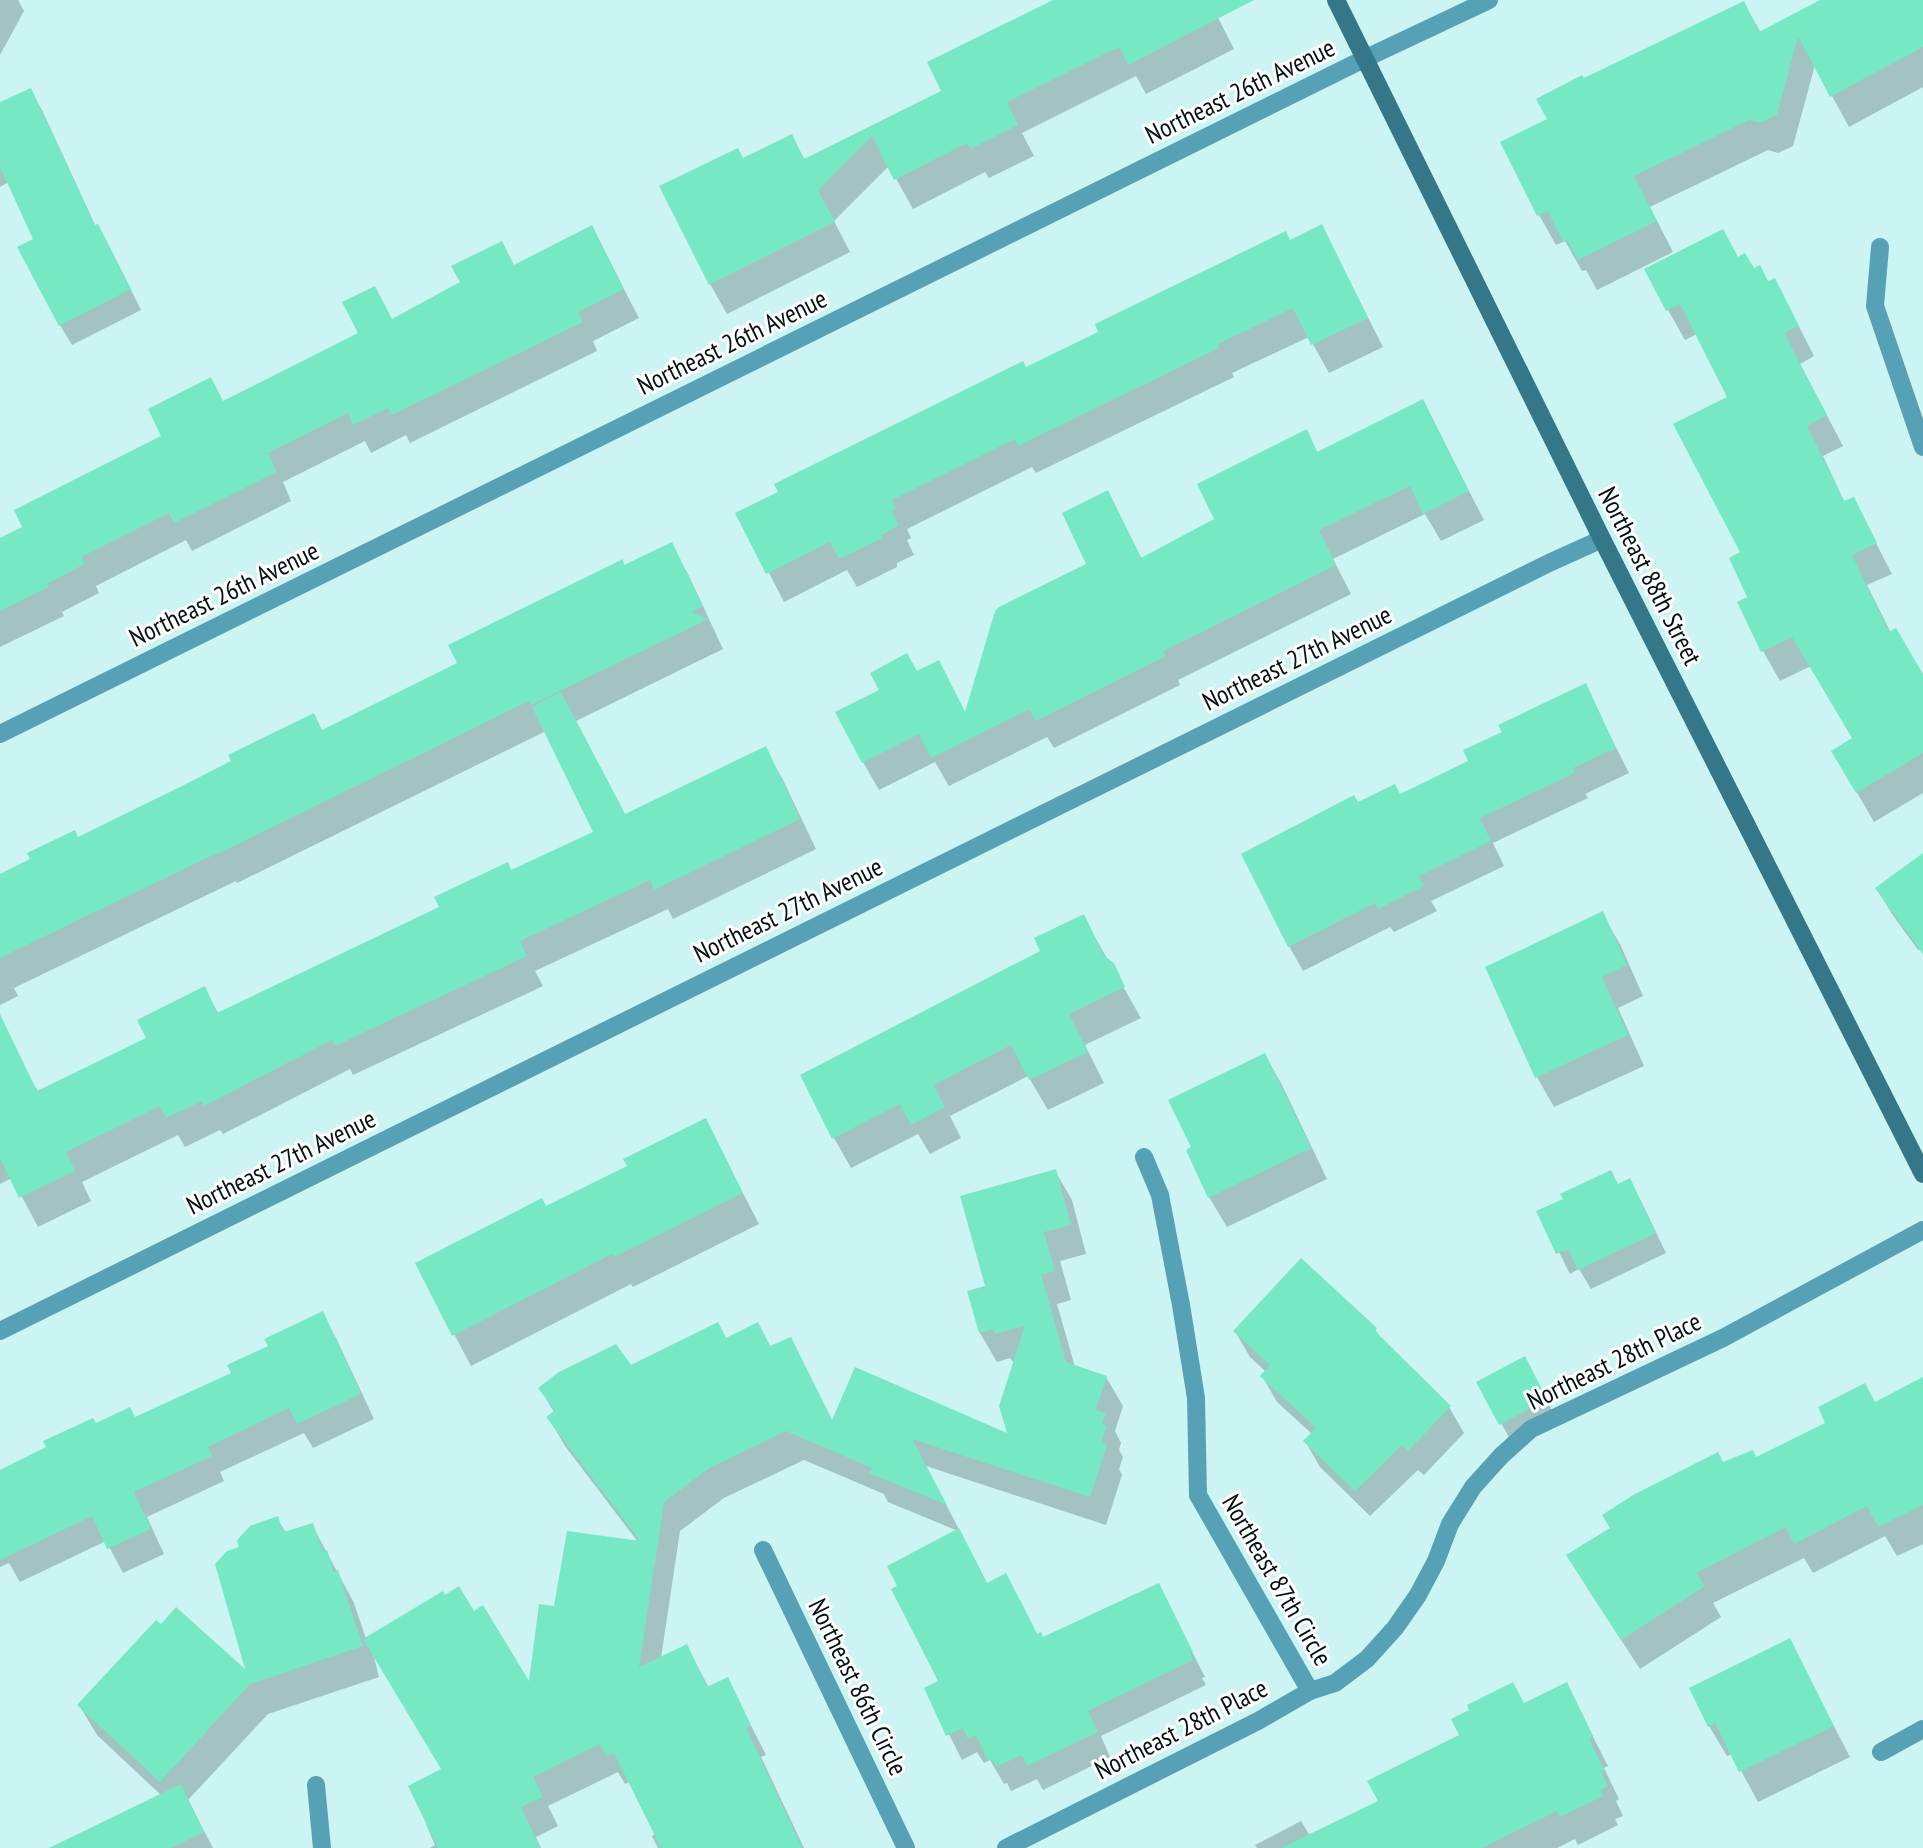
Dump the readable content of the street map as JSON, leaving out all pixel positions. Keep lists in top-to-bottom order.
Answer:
{
  "streets": {
    "street": [
      "Northeast 26th Avenue",
      "Northeast 88th Street",
      "Northeast 27th Avenue",
      "Northeast 28th Place",
      "Northeast 87th Circle",
      "Northeast 86th Circle"
    ]
  },
  "crossings": [
    ["Northeast 26th Avenue", "Northeast 88th Street"],
    ["Northeast 88th Street", "Northeast 27th Avenue"],
    ["Northeast 28th Place", "Northeast 87th Circle"]
  ]
}
